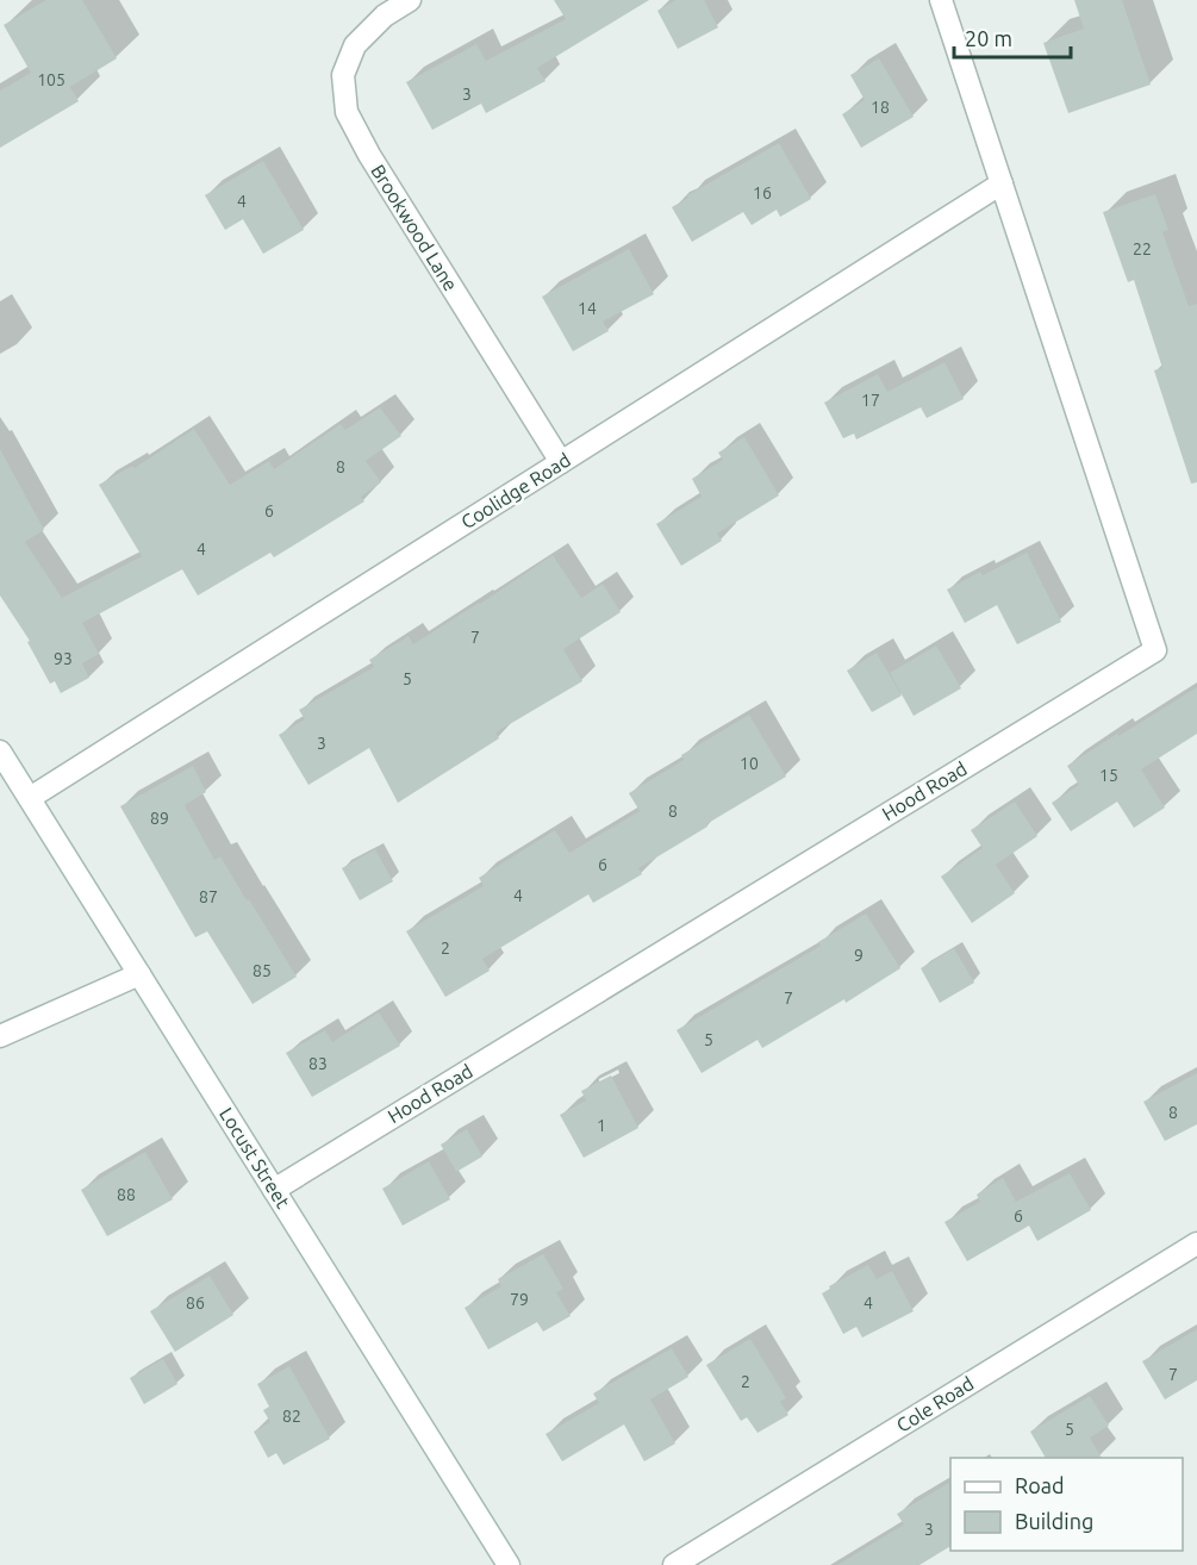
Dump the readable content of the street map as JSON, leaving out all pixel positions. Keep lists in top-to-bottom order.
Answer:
{
  "streets": {
    "street": [
      "Brookwood Lane",
      "Coolidge Road",
      "Hood Road",
      "Locust Street",
      "Cole Road"
    ]
  },
  "crossings": [
    ["Brookwood Lane", "Coolidge Road"],
    ["Coolidge Road", "Hood Road"],
    ["Coolidge Road", "Locust Street"],
    ["Hood Road", "Locust Street"]
  ],
  "house_numbers": [
    "105",
    "3",
    "18",
    "16",
    "4",
    "22",
    "14",
    "17",
    "8",
    "6",
    "4",
    "7",
    "93",
    "5",
    "3",
    "10",
    "15",
    "8",
    "89",
    "6",
    "4",
    "87",
    "2",
    "9",
    "85",
    "7",
    "5",
    "83",
    "8",
    "1",
    "88",
    "6",
    "79",
    "86",
    "4",
    "7",
    "2",
    "82",
    "5",
    "3"
  ],
  "legend": ["Road", "Building"],
  "scale_bar": "20 m"
}
